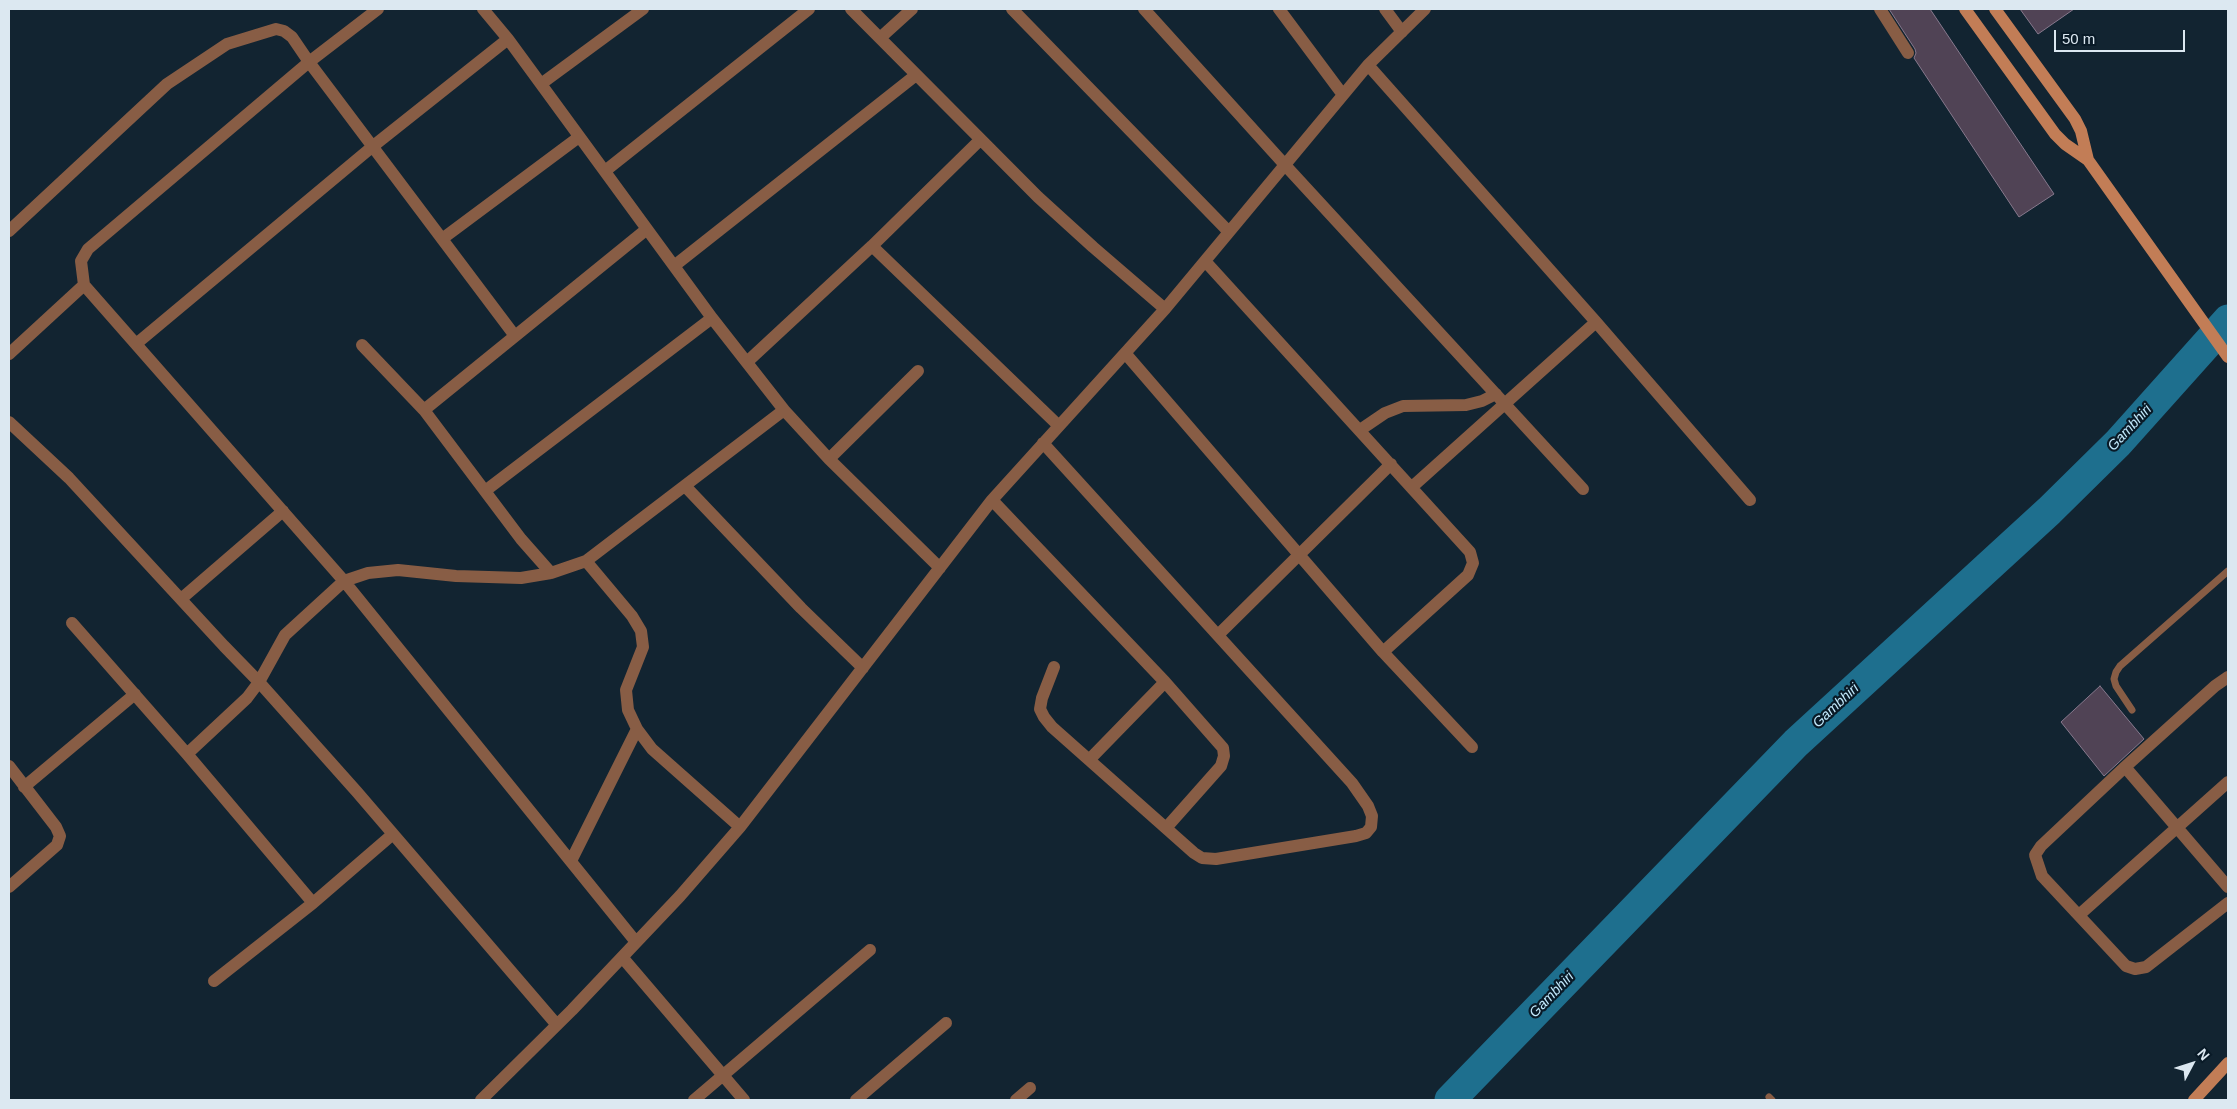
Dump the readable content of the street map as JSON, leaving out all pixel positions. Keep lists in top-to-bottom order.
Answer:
{
  "water": ["Gambhiri"],
  "scale_bar": "50 m",
  "north": "top right"
}
